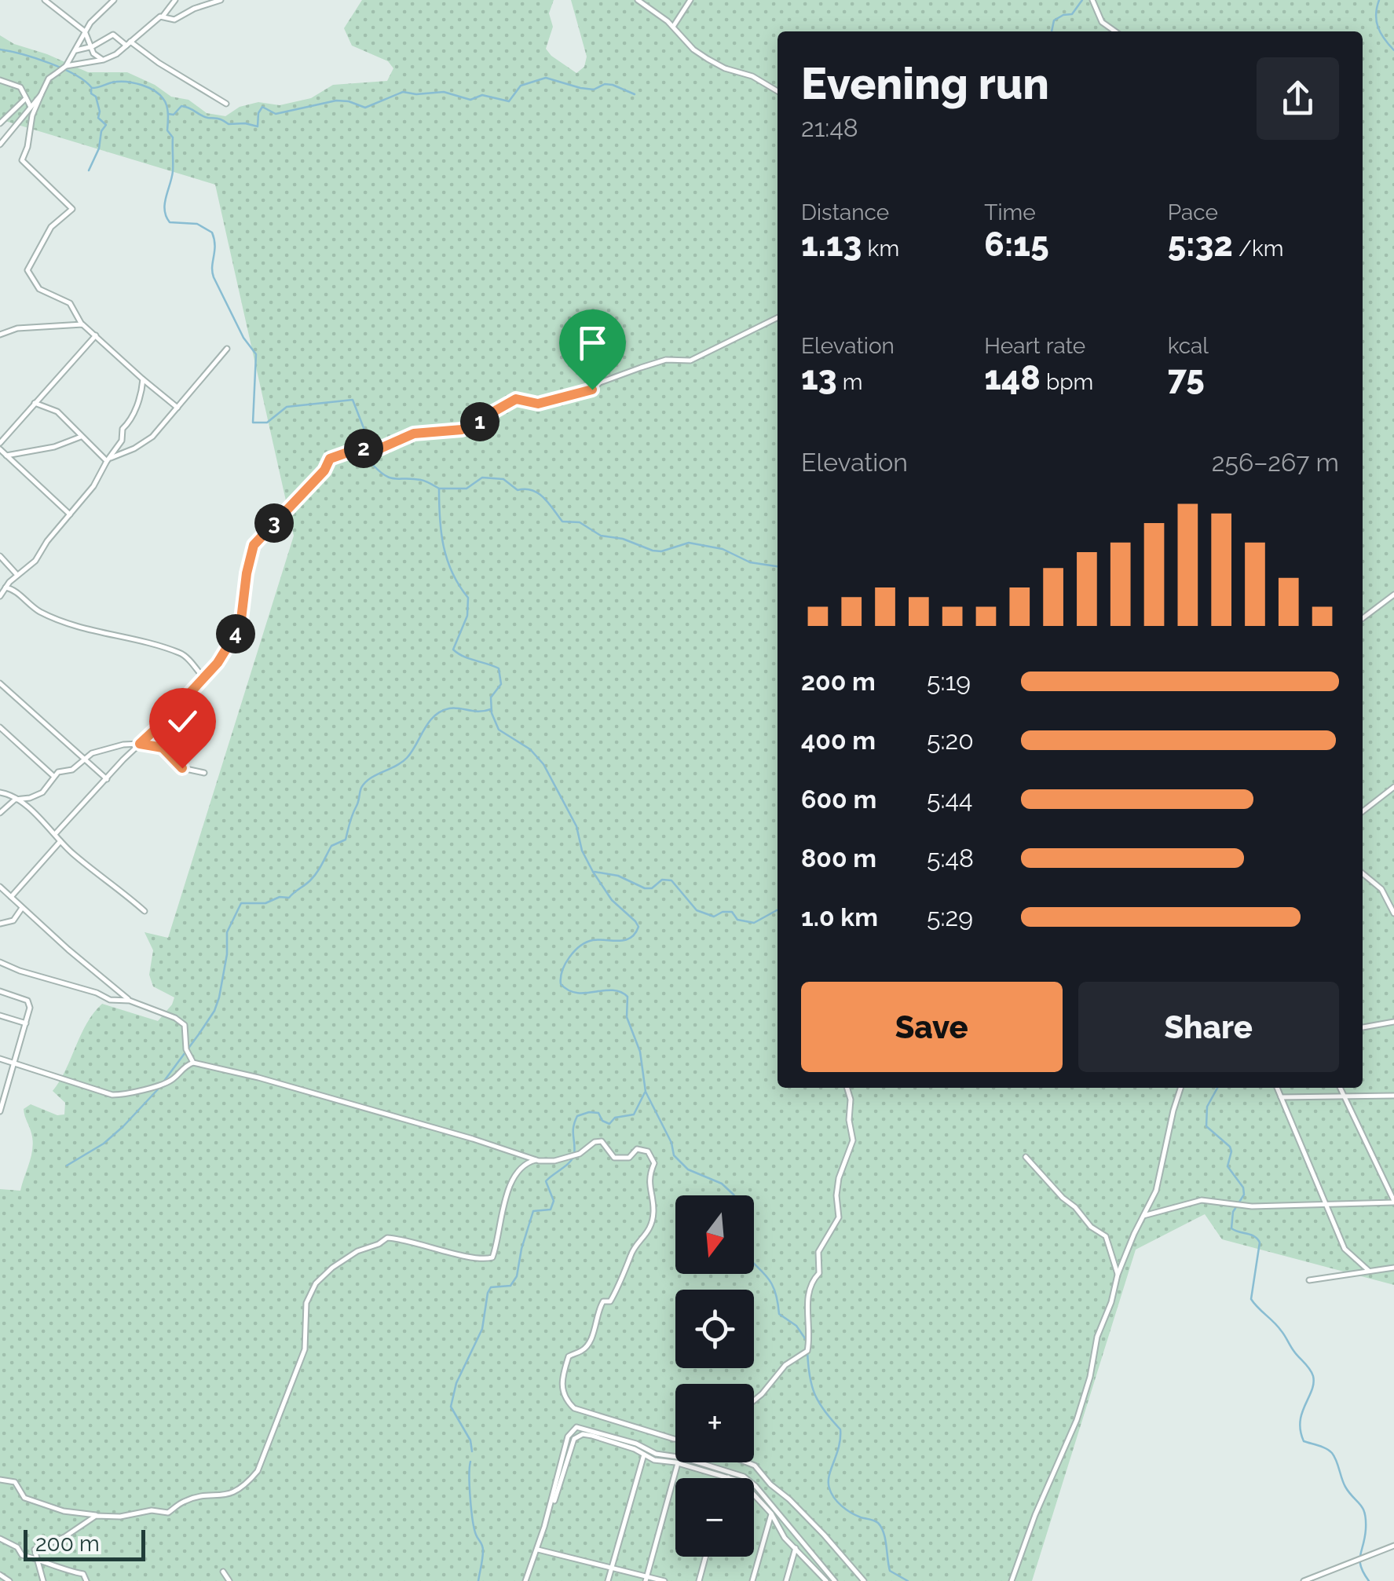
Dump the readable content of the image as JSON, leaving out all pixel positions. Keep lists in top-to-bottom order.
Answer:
{
  "scale_bar": "200 m",
  "north": "bottom",
  "page": {
    "heading": ["Evening run", "21:48"],
    "stats": [
      ["Distance", "1.13 km"],
      ["Time", "6:15"],
      ["Pace", "5:32 /km"],
      ["Elevation", "13 m"],
      ["Heart rate", "148 bpm"],
      ["kcal", "75"]
    ],
    "pins": [
      "1",
      "2",
      "3",
      "4"
    ],
    "chart": ["Elevation", "256–267 m"],
    "list": [
      {
        "name": "200 m",
        "note": "5:19"
      },
      {
        "name": "400 m",
        "note": "5:20"
      },
      {
        "name": "600 m",
        "note": "5:44"
      },
      {
        "name": "800 m",
        "note": "5:48"
      },
      {
        "name": "1.0 km",
        "note": "5:29"
      }
    ],
    "buttons": ["Save", "Share"],
    "map_buttons": ["+", "−"],
    "scale": "200 m"
  }
}
